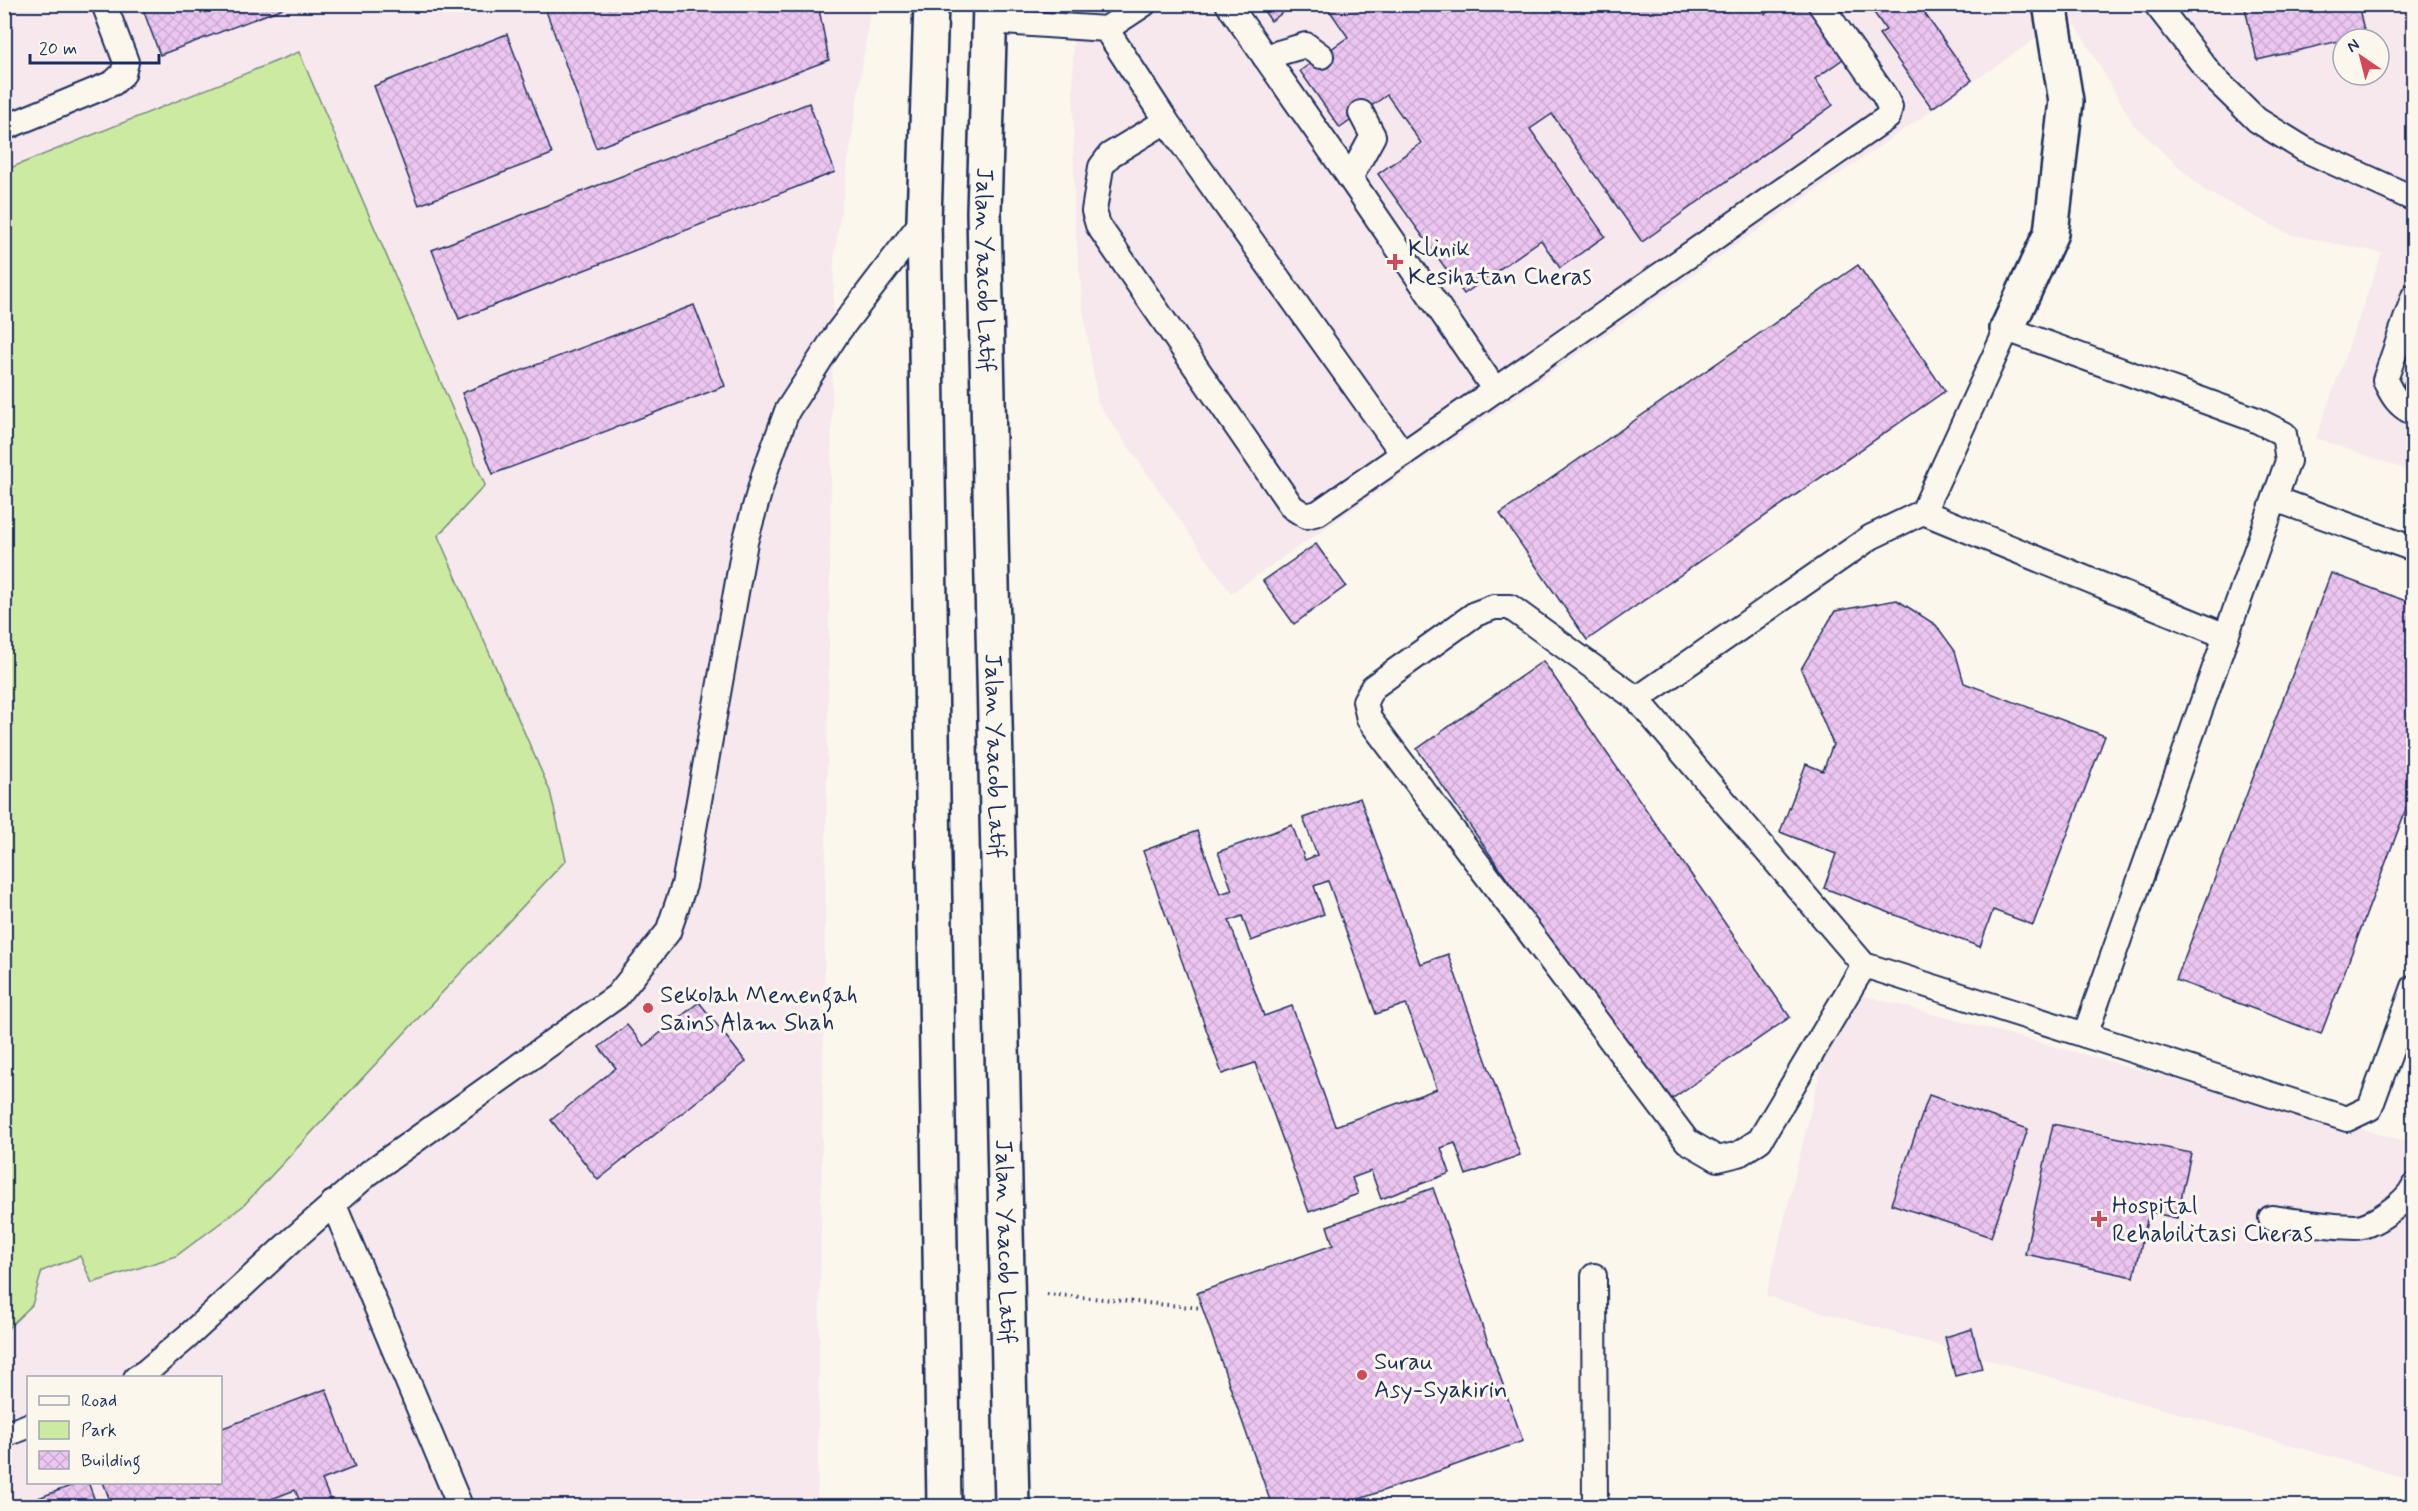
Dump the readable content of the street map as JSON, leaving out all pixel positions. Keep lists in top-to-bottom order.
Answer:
{
  "streets": {
    "main road": ["Jalan Yaacob Latif"]
  },
  "places": {
    "health": ["Klinik Kesihatan Cheras", "Hospital Rehabilitasi Cheras"],
    "other": ["Sekolah Menengah Sains Alam Shah", "Surau Asy-Syakirin"]
  },
  "legend": ["Road", "Park", "Building"],
  "scale_bar": "20 m",
  "north": "top left"
}
